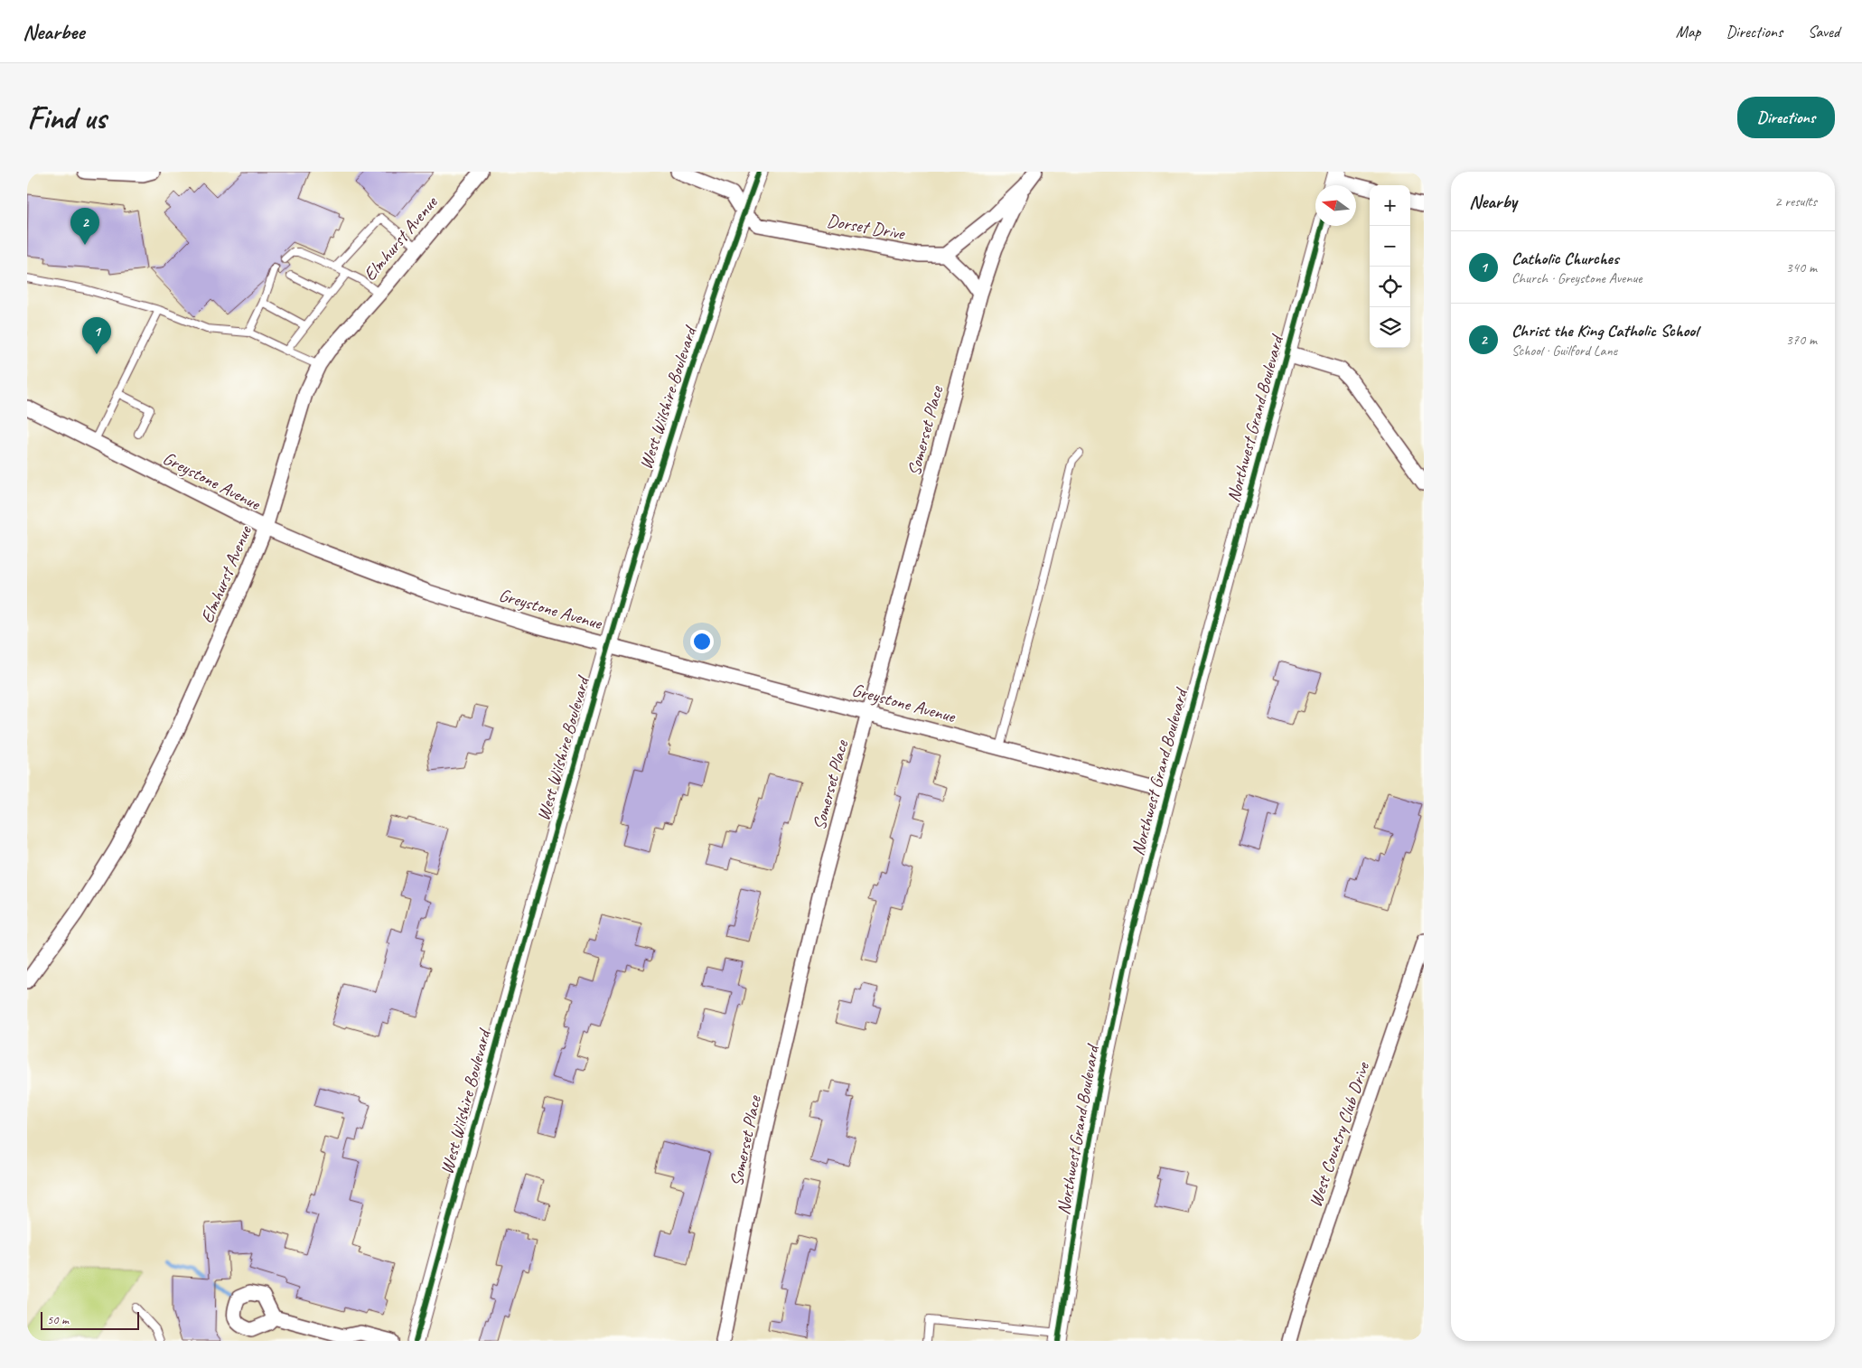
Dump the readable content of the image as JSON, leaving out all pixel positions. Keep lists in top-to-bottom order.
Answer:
{
  "streets": {
    "street": [
      "Dorset Drive",
      "Elmhurst Avenue",
      "West Wilshire Boulevard",
      "Northwest Grand Boulevard",
      "Somerset Place",
      "Greystone Avenue",
      "West Country Club Drive"
    ]
  },
  "crossings": [
    ["Dorset Drive", "West Wilshire Boulevard"],
    ["Elmhurst Avenue", "Greystone Avenue"],
    ["West Wilshire Boulevard", "Greystone Avenue"],
    ["Northwest Grand Boulevard", "Greystone Avenue"],
    ["Somerset Place", "Greystone Avenue"]
  ],
  "scale_bar": "50 m",
  "north": "left",
  "page": {
    "header": "Nearbee",
    "nav": ["Map", "Directions", "Saved"],
    "buttons": "Directions",
    "title": "Find us",
    "heading": ["Nearby", "2 results"],
    "map_buttons": ["+", "−"],
    "pins": ["2", "1"],
    "list": [
      {
        "mark": "1",
        "name": "Catholic Churches",
        "note": "Church · Greystone Avenue",
        "value": "340 m"
      },
      {
        "mark": "2",
        "name": "Christ the King Catholic School",
        "note": "School · Guilford Lane",
        "value": "370 m"
      }
    ],
    "scale": "50 m"
  }
}
